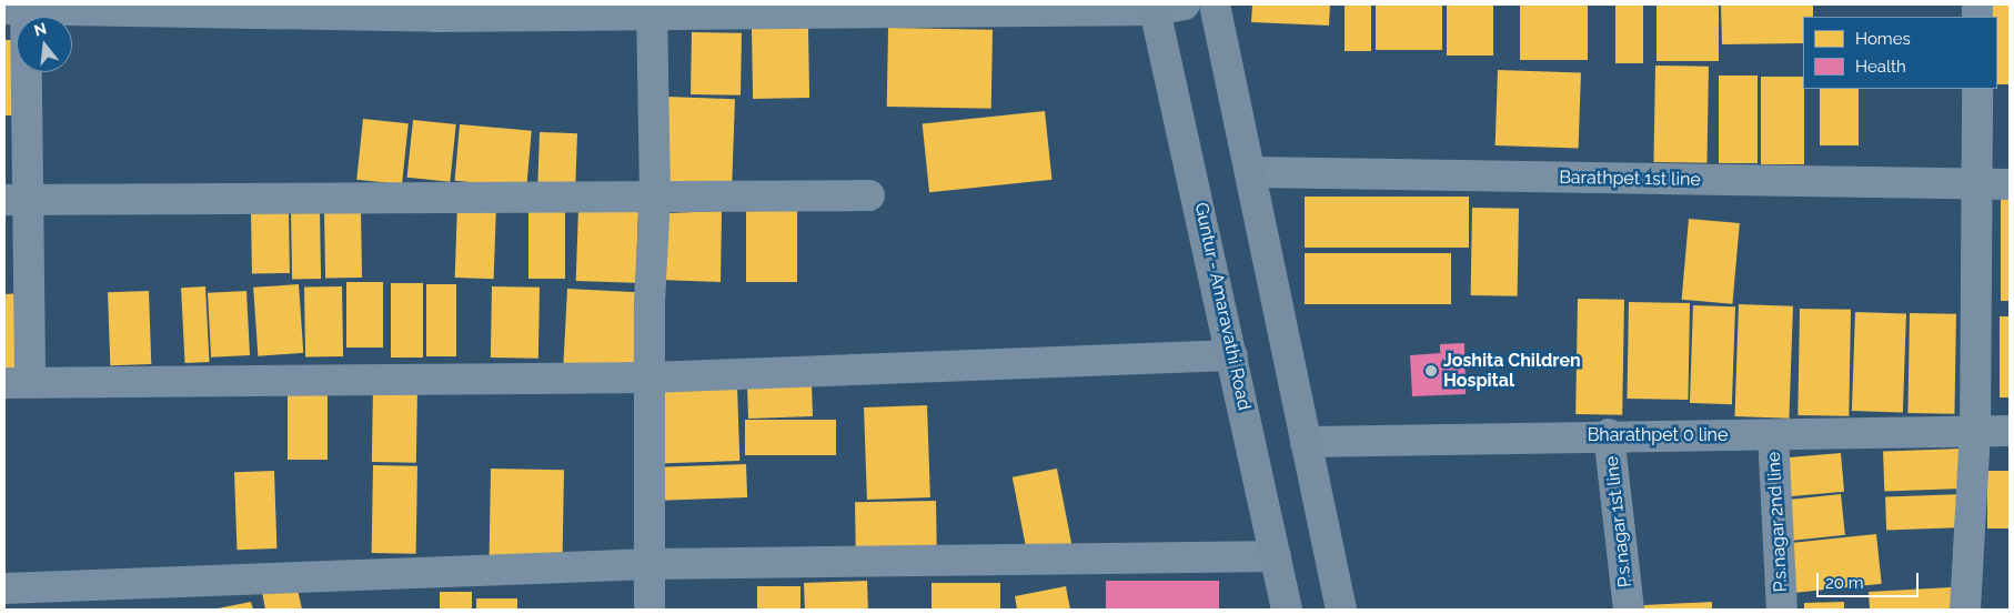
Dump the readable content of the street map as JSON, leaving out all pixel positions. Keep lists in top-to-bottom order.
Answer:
{
  "streets": {
    "main road": ["Guntur - Amaravathi Road"],
    "street": [
      "Barathpet 1st line",
      "Bharathpet 0 line",
      "P.s.nagar 1st line",
      "P.s.nagar 2nd line"
    ]
  },
  "crossings": [
    ["Bharathpet 0 line", "P.s.nagar 1st line"],
    ["Bharathpet 0 line", "P.s.nagar 2nd line"]
  ],
  "places": ["Joshita Children Hospital"],
  "legend": ["Homes", "Health"],
  "scale_bar": "20 m",
  "north": "top"
}
